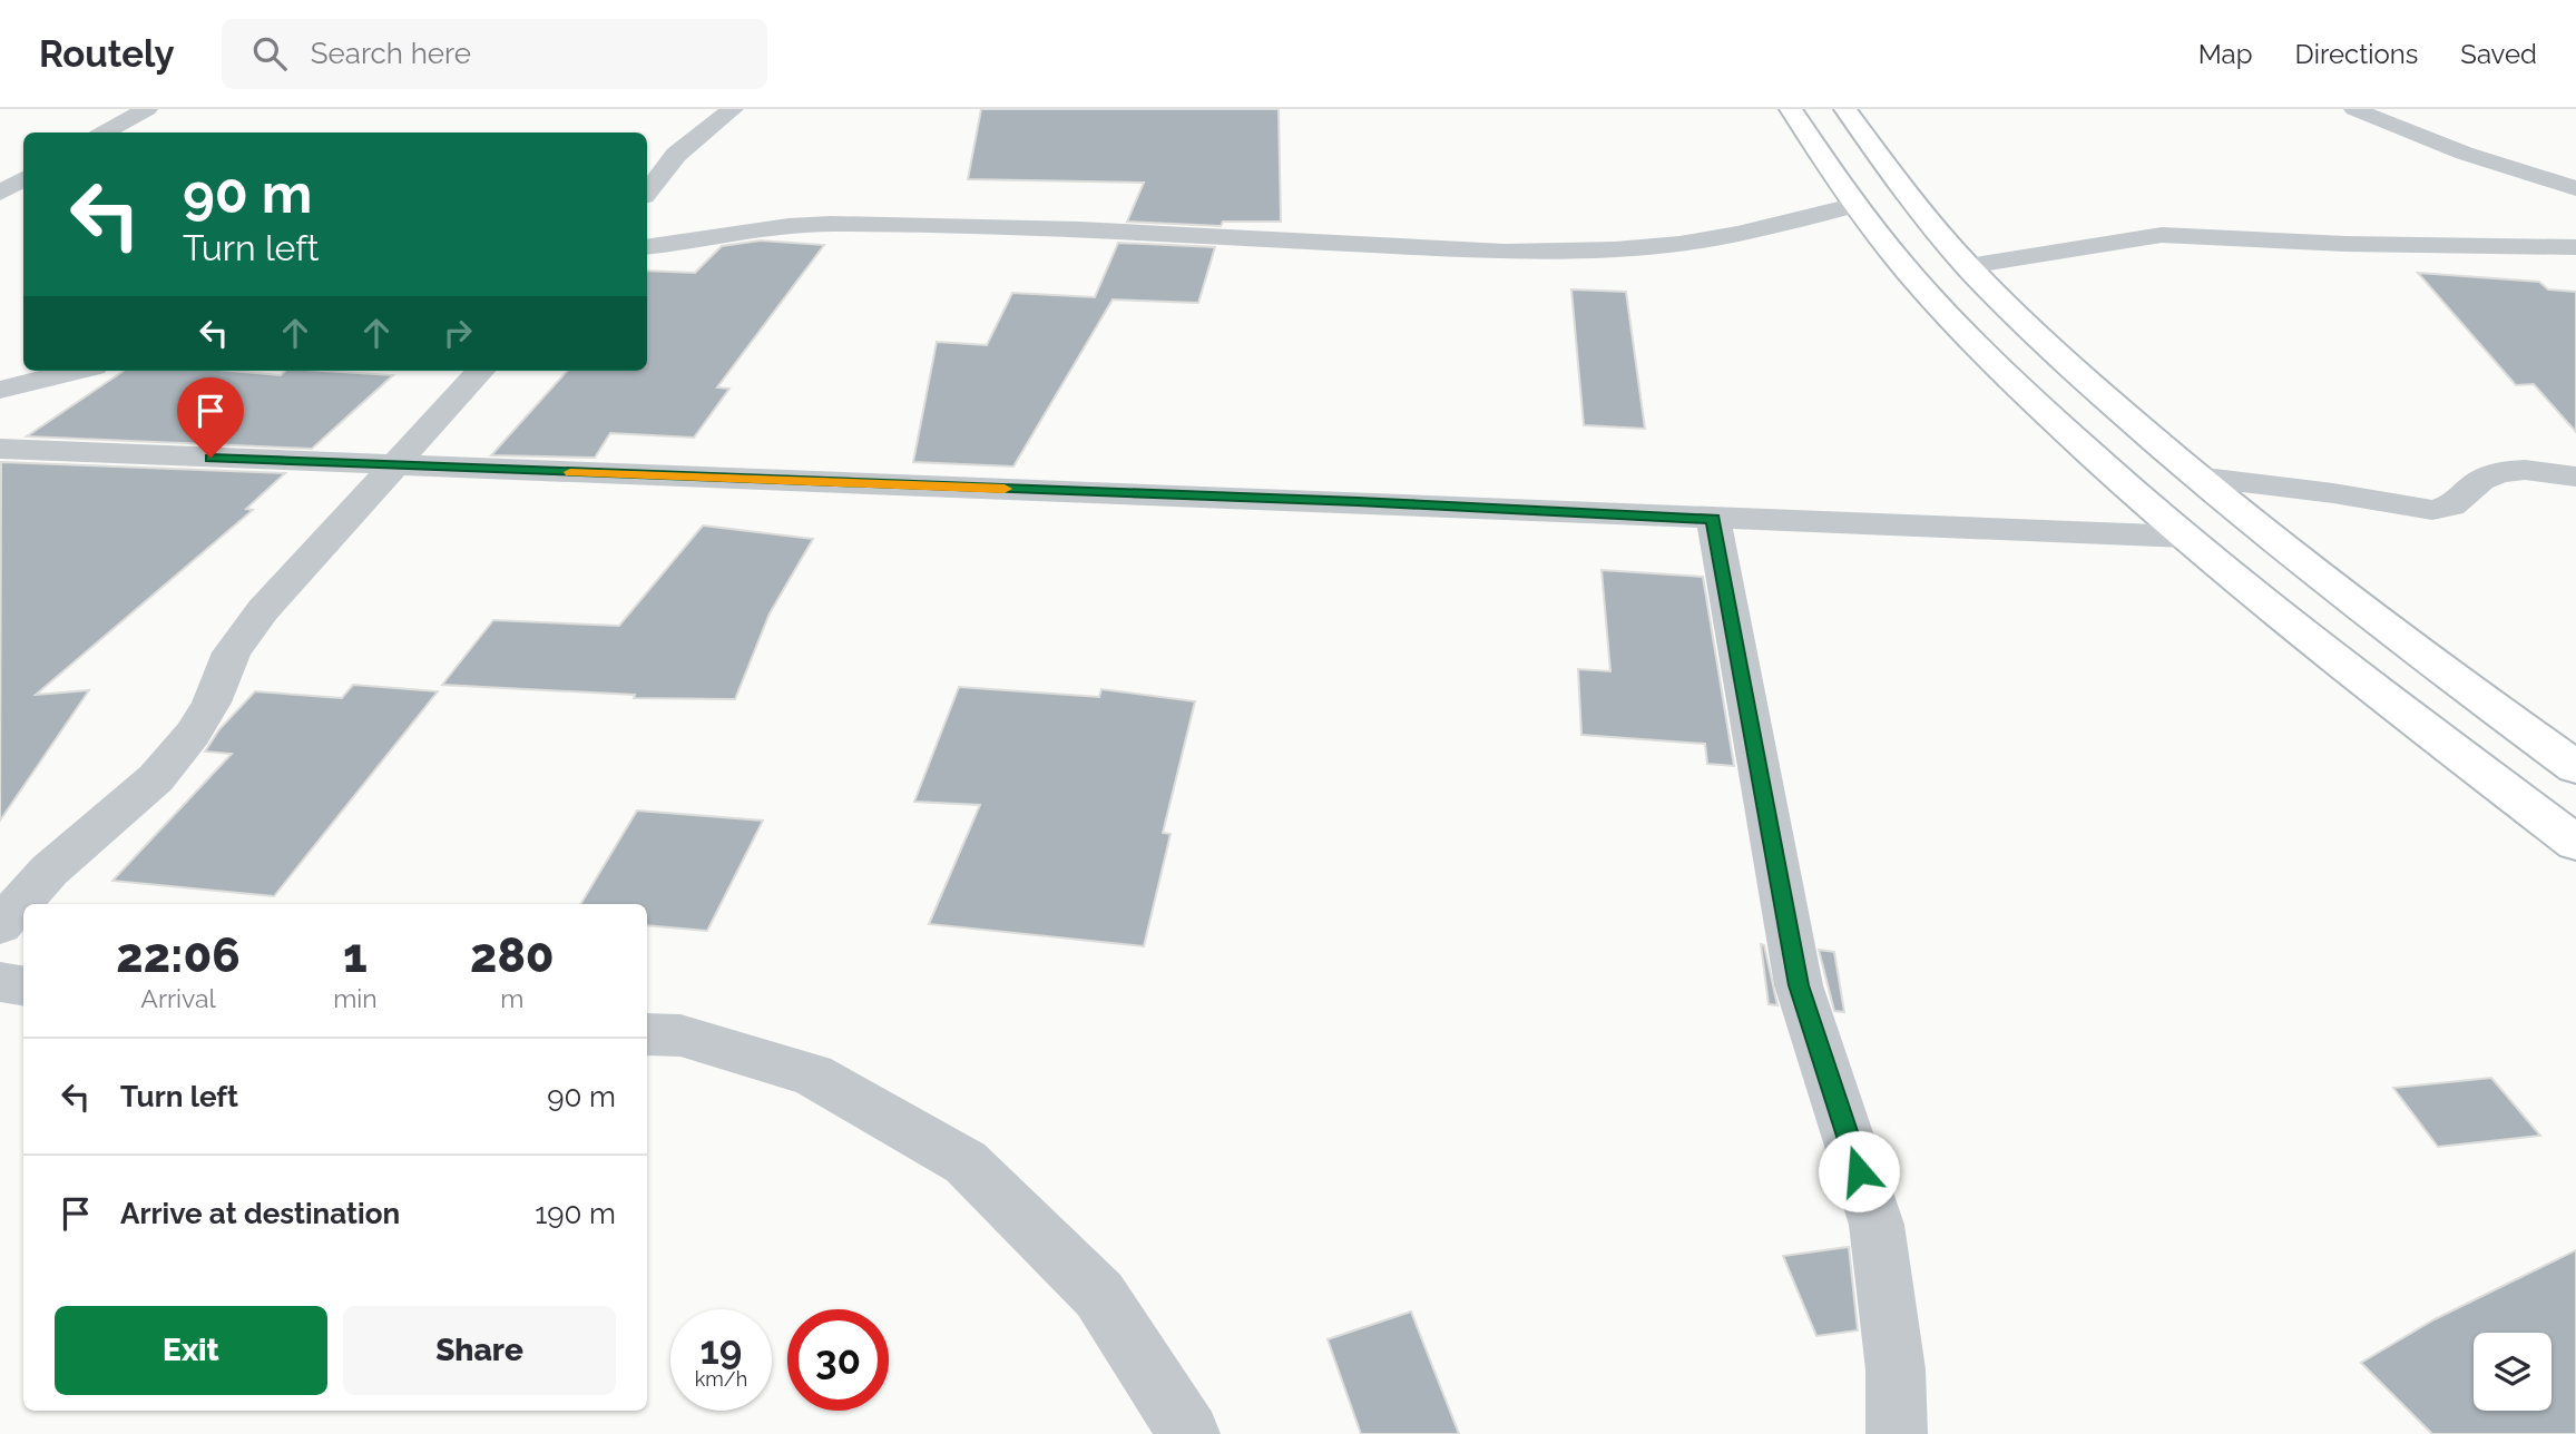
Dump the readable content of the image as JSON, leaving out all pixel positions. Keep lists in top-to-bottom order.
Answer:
{
  "page": {
    "header": "Routely",
    "search": "Search here",
    "nav": ["Map", "Directions", "Saved"],
    "turn": ["90 m", "Turn left"],
    "eta": [
      "22:06",
      "Arrival",
      "1",
      "min",
      "280",
      "m"
    ],
    "list": [
      {
        "name": "Turn left",
        "value": "90 m"
      },
      {
        "name": "Arrive at destination",
        "value": "190 m"
      }
    ],
    "buttons": ["Exit", "Share"],
    "speed": "19 km/h",
    "limit": "30"
  }
}
